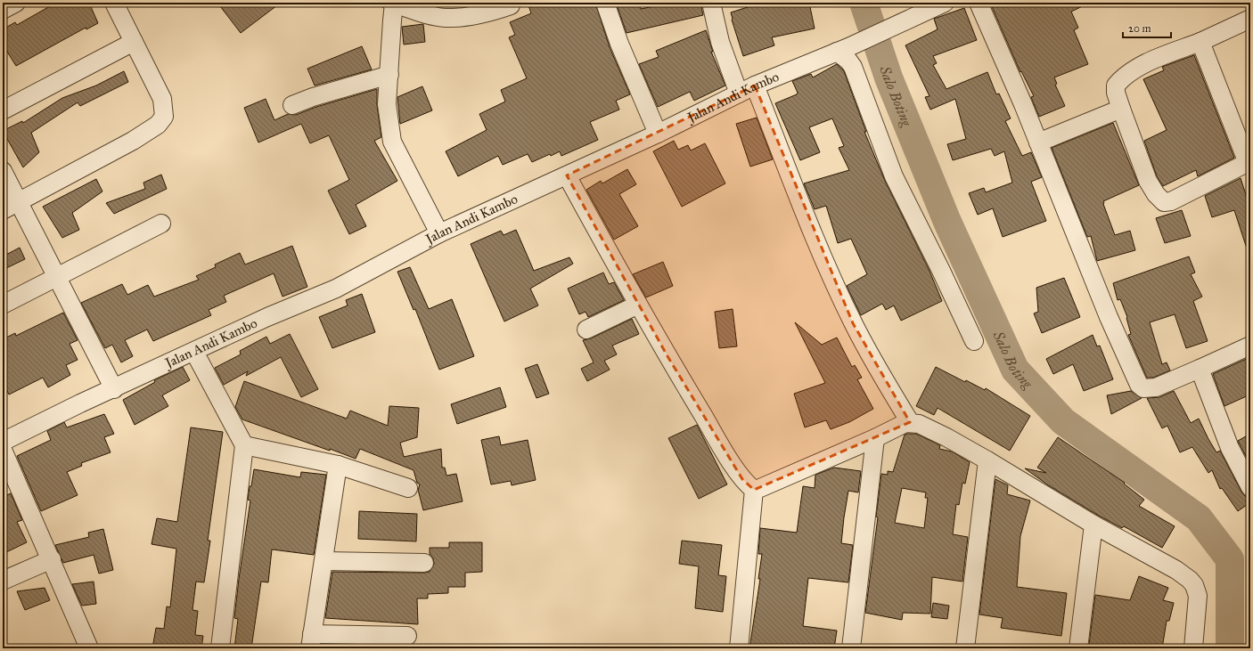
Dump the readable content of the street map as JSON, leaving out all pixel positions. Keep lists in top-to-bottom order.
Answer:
{
  "streets": {
    "street": ["Jalan Andi Kambo"]
  },
  "water": ["Salo Boting"],
  "scale_bar": "20 m"
}
